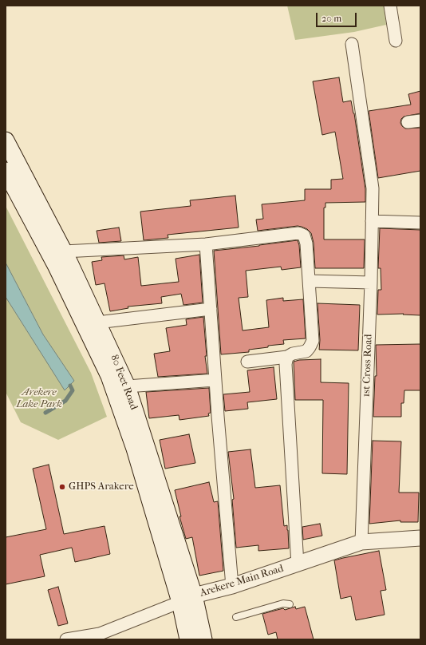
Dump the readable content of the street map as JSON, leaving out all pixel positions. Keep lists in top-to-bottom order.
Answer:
{
  "streets": {
    "main road": ["80 Feet Road"],
    "street": ["1st Cross Road", "Arekere Main Road"]
  },
  "crossings": [
    ["1st Cross Road", "Arekere Main Road"],
    ["80 Feet Road", "Arekere Main Road"]
  ],
  "parks": ["Arekere Lake Park"],
  "places": ["GHPS Arakere"],
  "scale_bar": "20 m"
}
